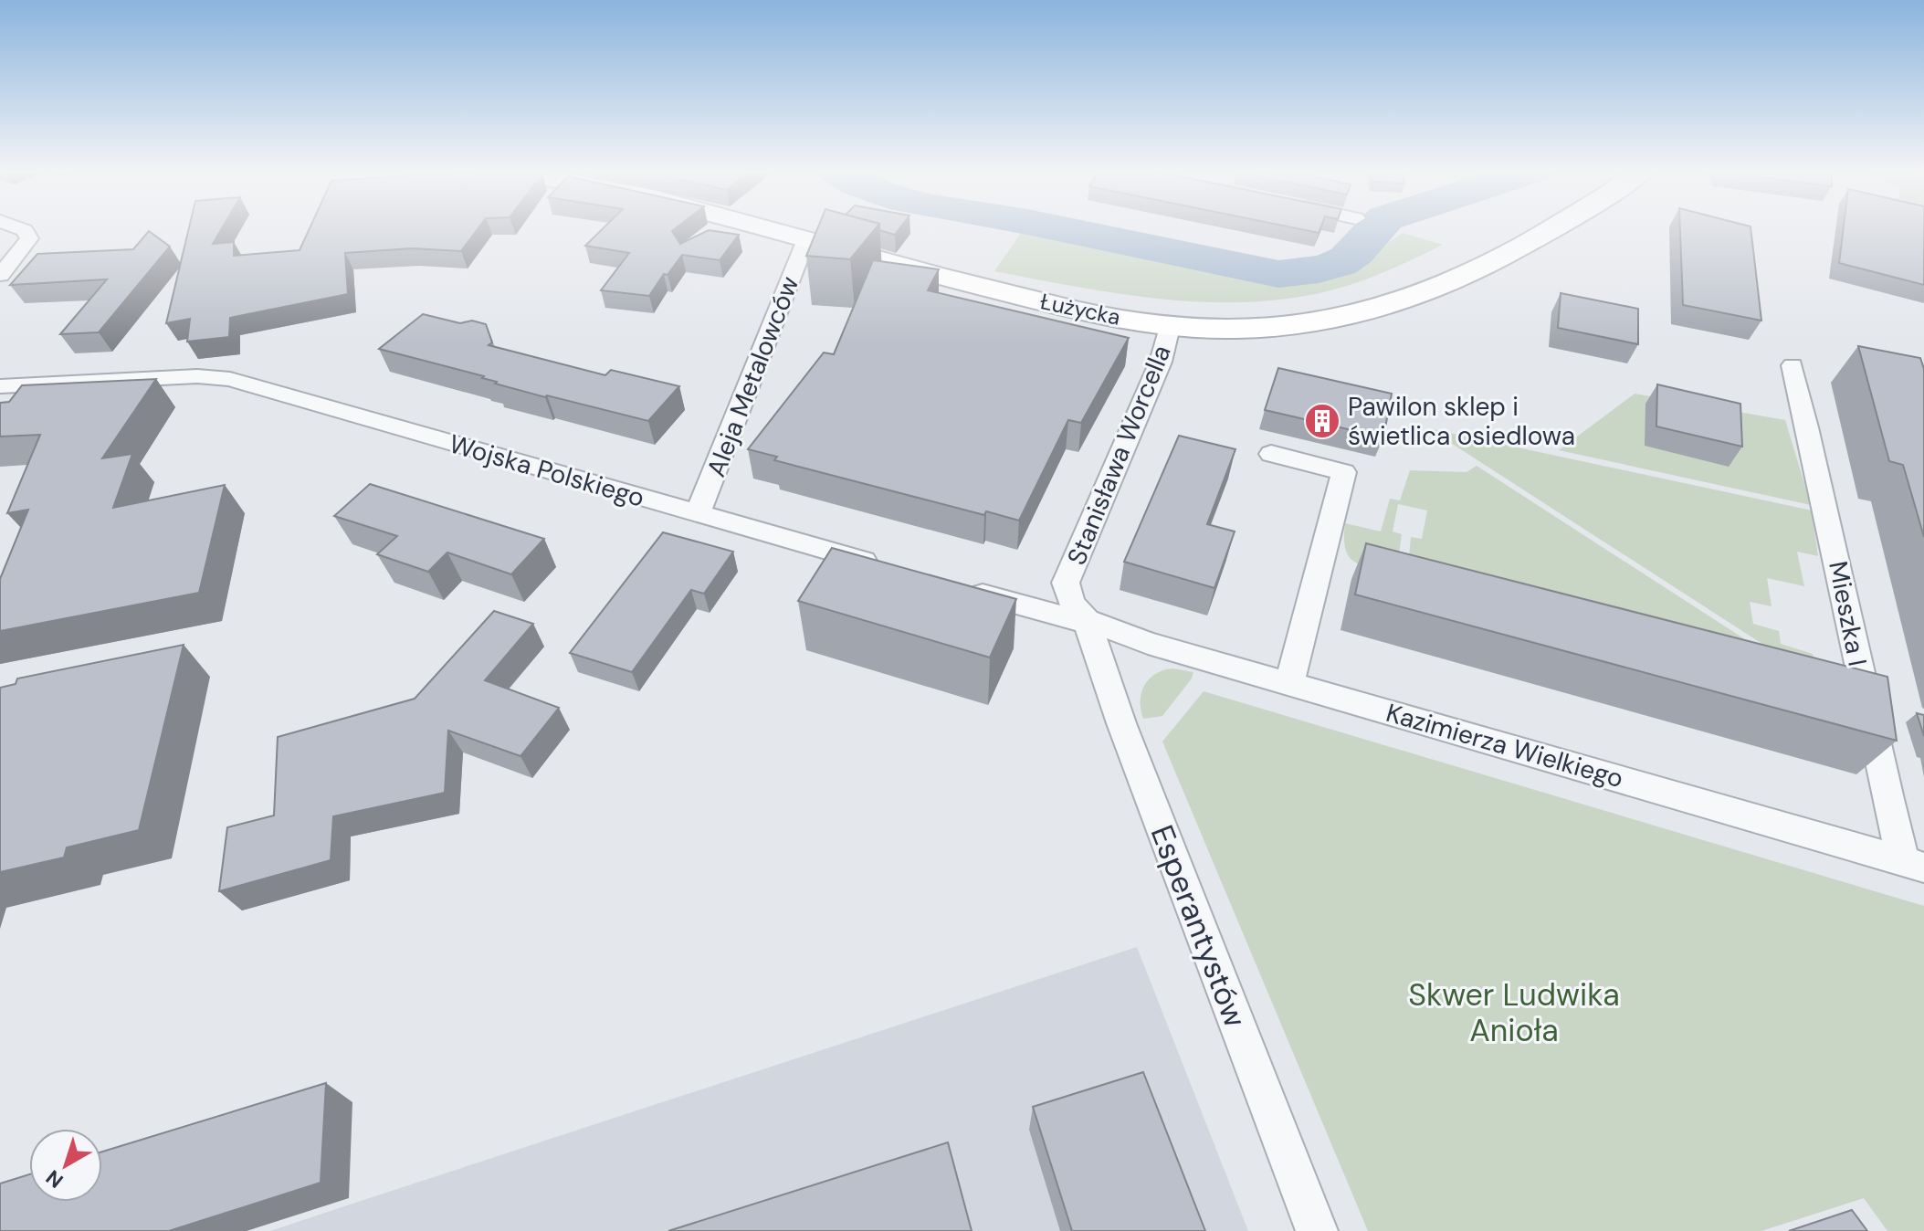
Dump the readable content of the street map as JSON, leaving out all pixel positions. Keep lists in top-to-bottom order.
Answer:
{
  "streets": {
    "street": [
      "Łużycka",
      "Aleja Metalowców",
      "Stanisława Worcella",
      "Wojska Polskiego",
      "Mieszka I",
      "Kazimierza Wielkiego",
      "Esperantystów"
    ]
  },
  "crossings": [
    ["Łużycka", "Aleja Metalowców"],
    ["Łużycka", "Stanisława Worcella"],
    ["Aleja Metalowców", "Wojska Polskiego"],
    ["Stanisława Worcella", "Kazimierza Wielkiego"],
    ["Stanisława Worcella", "Esperantystów"],
    ["Mieszka I", "Kazimierza Wielkiego"],
    ["Kazimierza Wielkiego", "Esperantystów"]
  ],
  "parks": ["Skwer Ludwika Anioła"],
  "places": {
    "building": ["Pawilon sklep i świetlica osiedlowa"]
  },
  "north": "bottom left"
}
